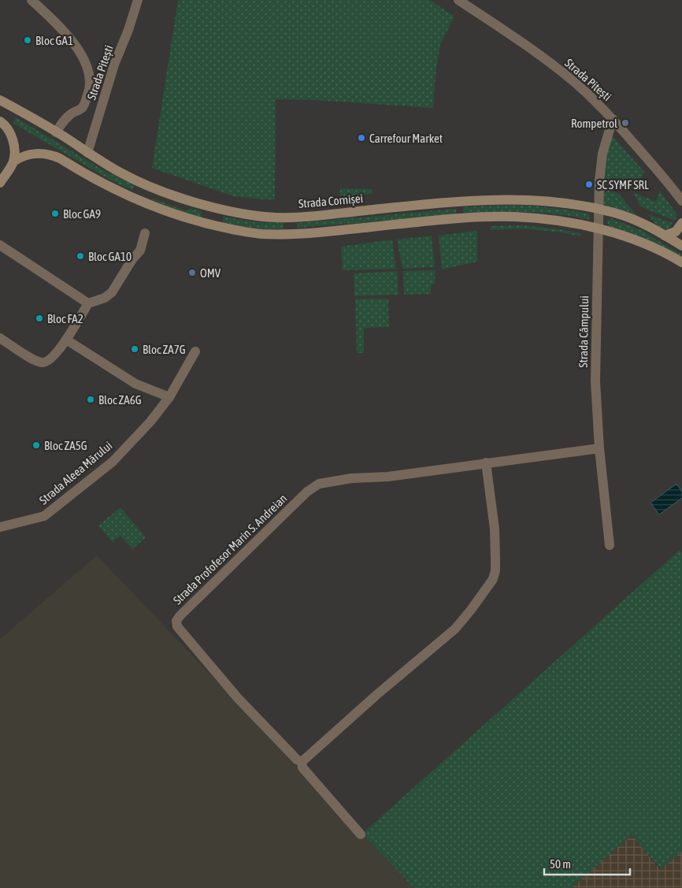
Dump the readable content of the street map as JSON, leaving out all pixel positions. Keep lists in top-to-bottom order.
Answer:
{
  "streets": {
    "street": [
      "Strada Pitești",
      "Strada Cornișei",
      "Strada Câmpului",
      "Strada Aleea Mărului",
      "Strada Profofesor Marin S. Andreian"
    ]
  },
  "crossings": [
    ["Strada Pitești", "Strada Cornișei"],
    ["Strada Pitești", "Strada Câmpului"],
    ["Strada Cornișei", "Strada Câmpului"],
    ["Strada Câmpului", "Strada Profofesor Marin S. Andreian"]
  ],
  "places": [
    "Bloc GA1",
    "Rompetrol",
    "Carrefour Market",
    "SC SYMF SRL",
    "Bloc GA9",
    "Bloc GA10",
    "OMV",
    "Bloc FA2",
    "Bloc ZA7G",
    "Bloc ZA6G",
    "Bloc ZA5G"
  ],
  "scale_bar": "50 m"
}
